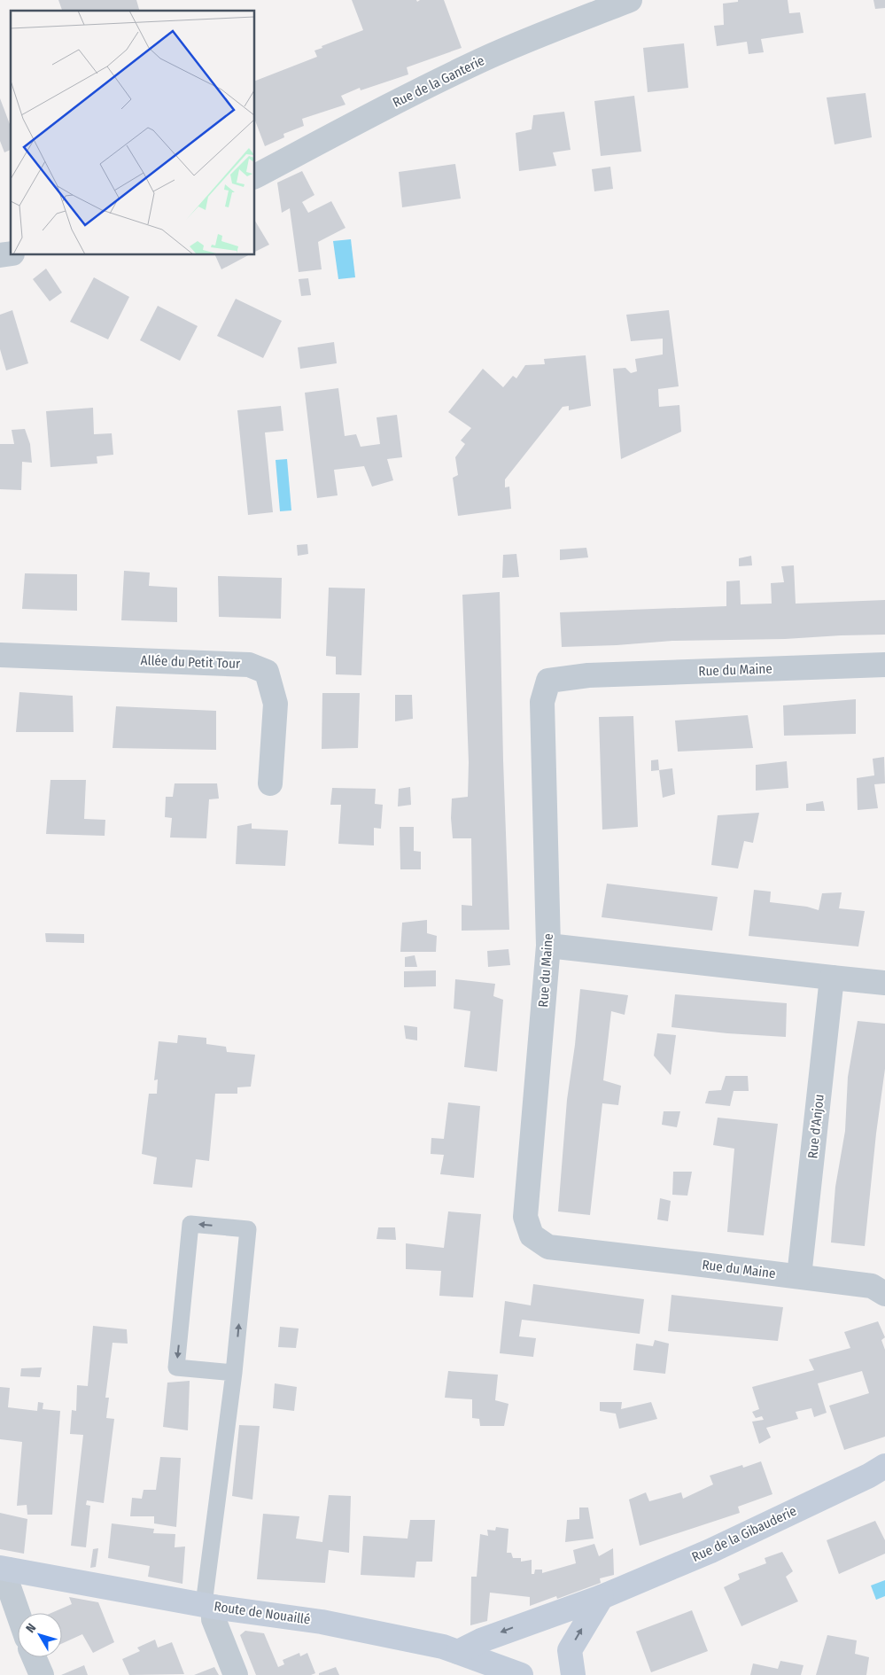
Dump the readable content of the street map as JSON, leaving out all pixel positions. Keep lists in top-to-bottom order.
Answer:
{
  "streets": {
    "street": [
      "Rue de la Ganterie",
      "Allée du Petit Tour",
      "Rue du Maine",
      "Rue d'Anjou",
      "Rue de la Gibauderie",
      "Route de Nouaillé"
    ]
  },
  "crossings": [
    ["Rue du Maine", "Rue d'Anjou"],
    ["Rue de la Gibauderie", "Route de Nouaillé"]
  ],
  "north": "top left"
}
